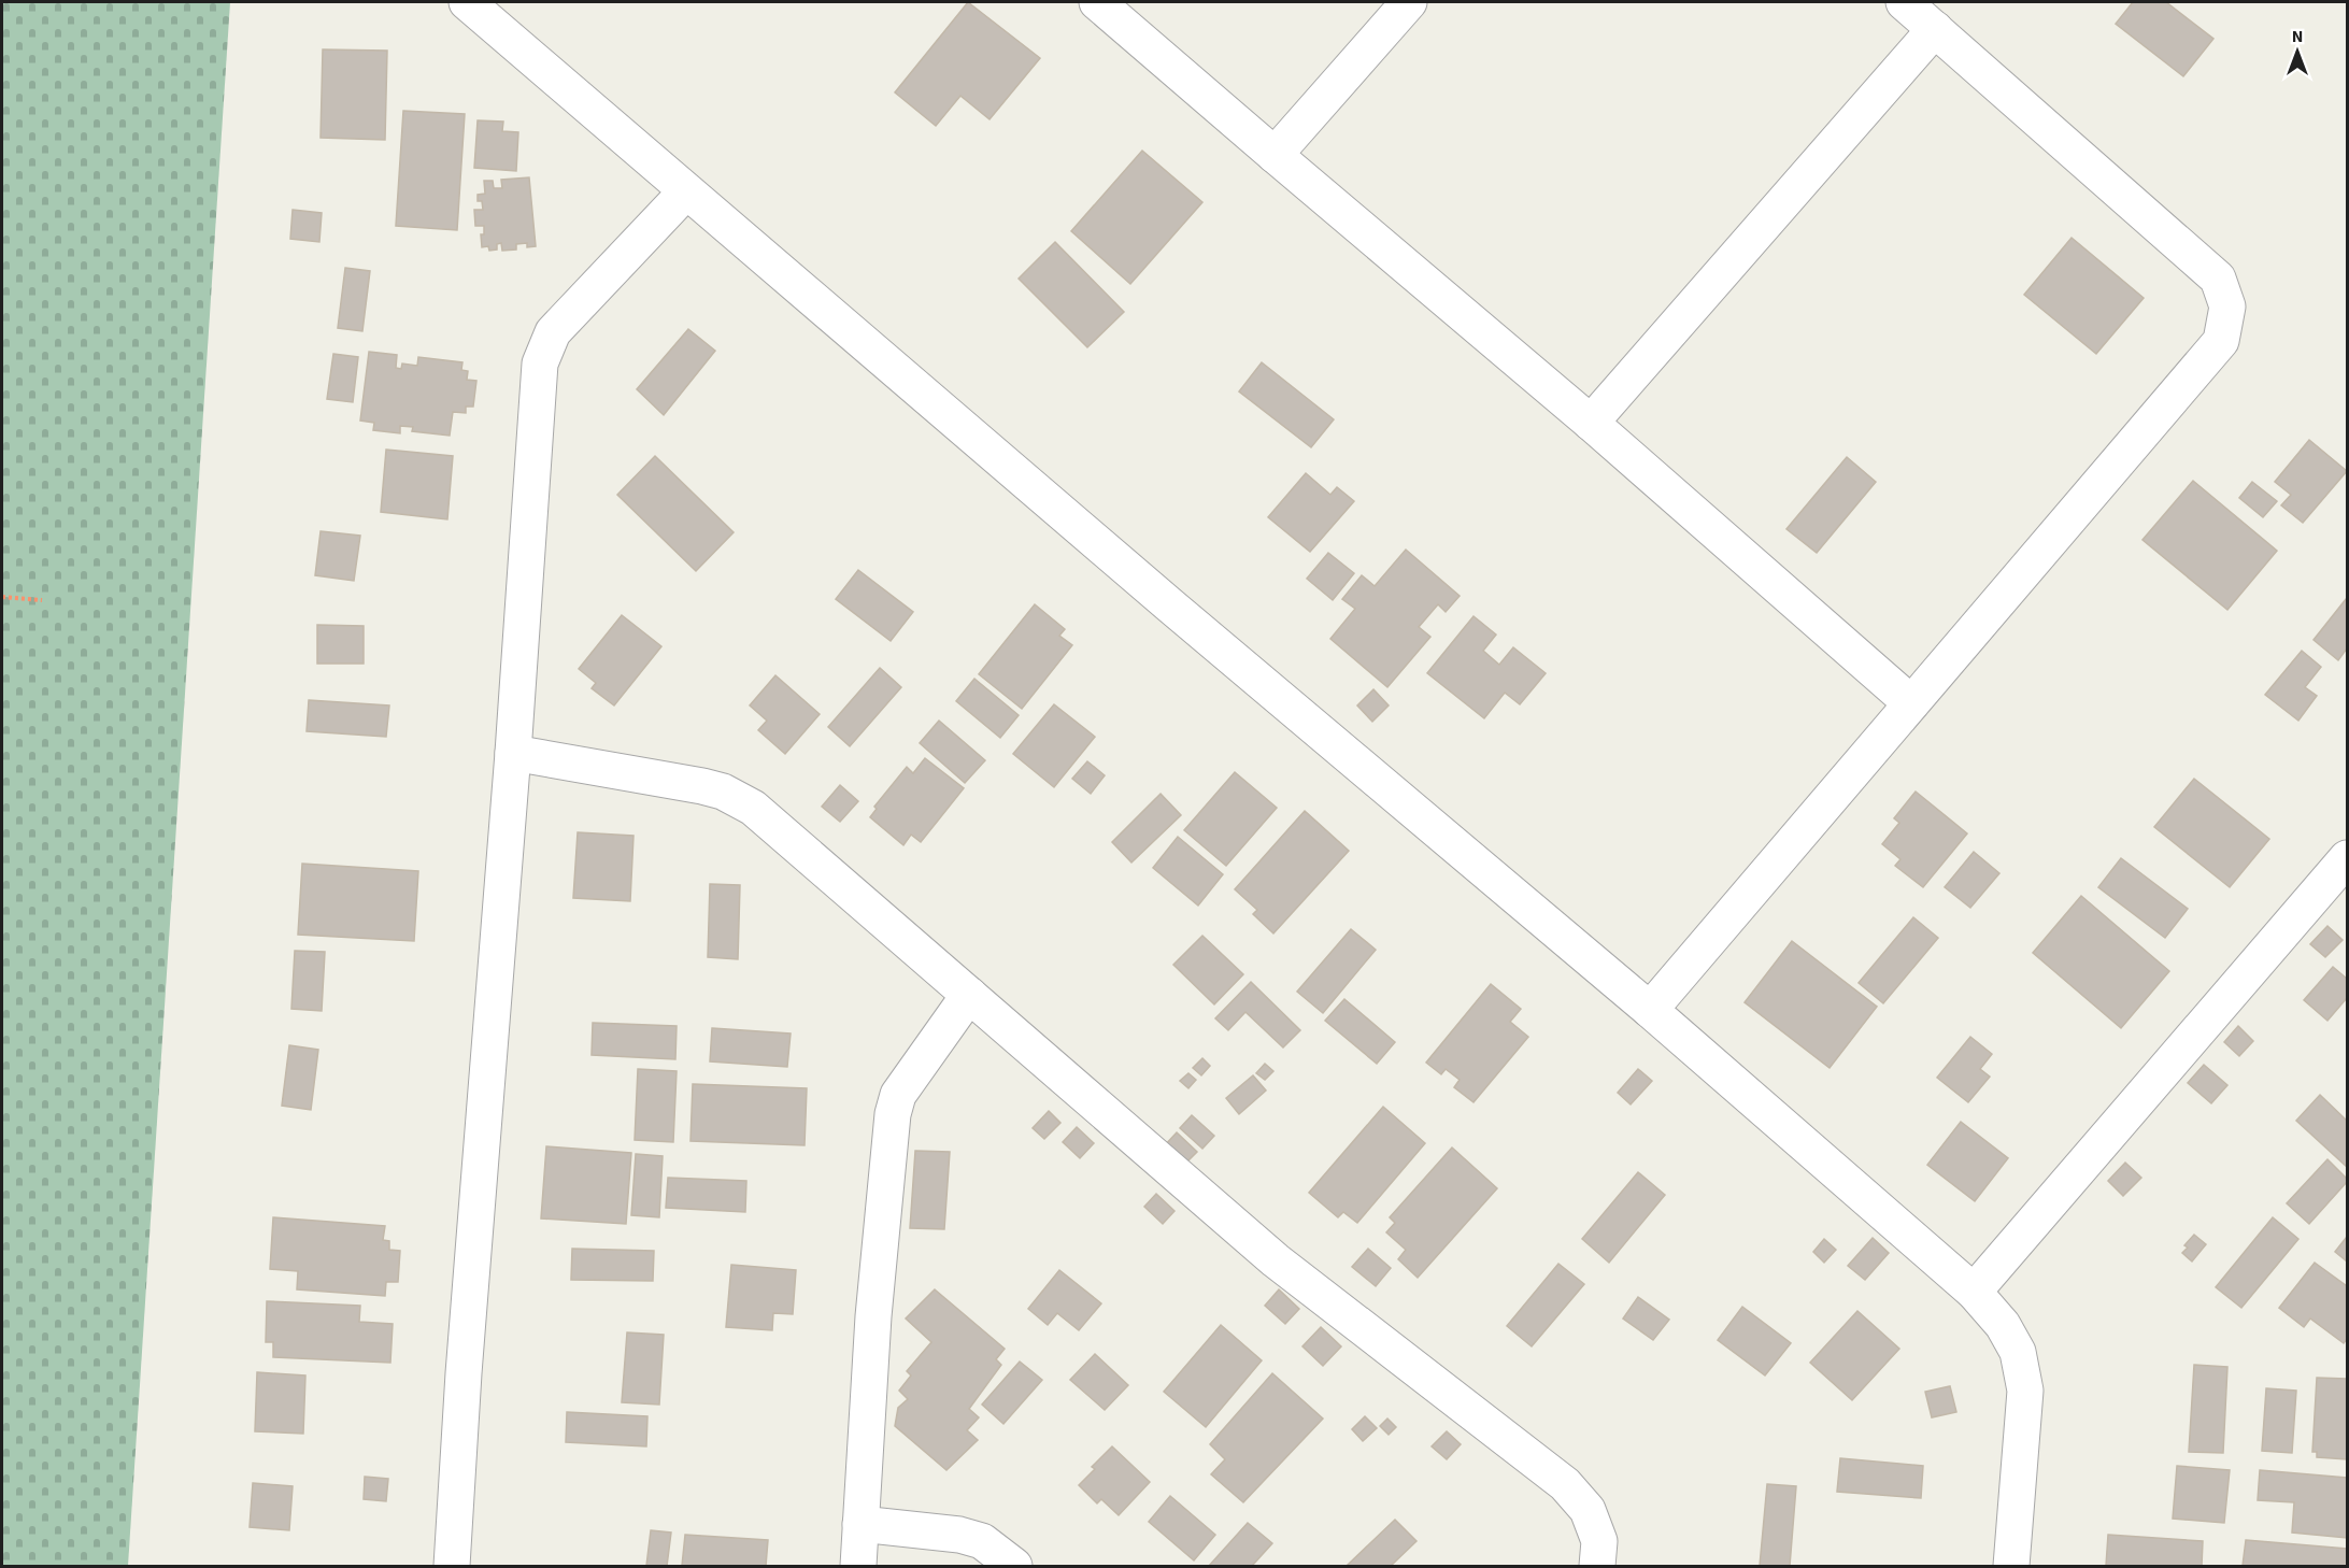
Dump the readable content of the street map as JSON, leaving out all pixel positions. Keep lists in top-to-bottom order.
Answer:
{
  "north": "top"
}
